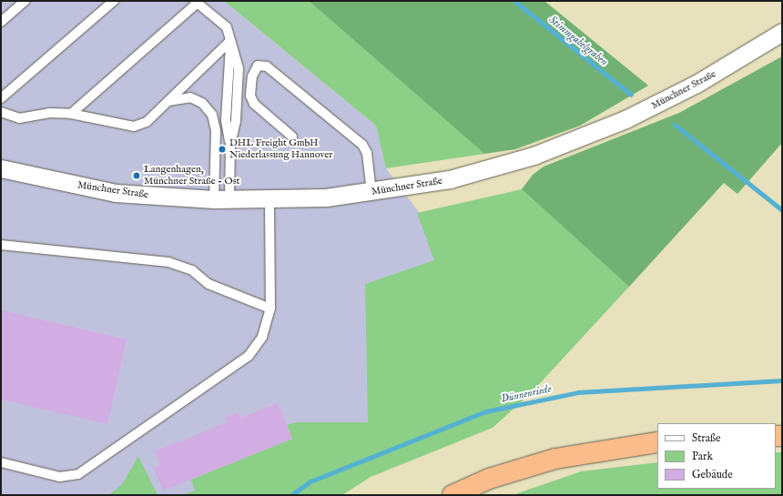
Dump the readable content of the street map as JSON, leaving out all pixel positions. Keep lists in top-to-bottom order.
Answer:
{
  "streets": {
    "street": ["Münchner Straße"]
  },
  "water": ["Stimmgabelgraben", "Dünnenriede"],
  "places": ["DHL Freight GmbH Niederlassung Hannover", "Langenhagen, Münchner Straße - Ost"],
  "legend": ["Straße", "Park", "Gebäude"]
}
